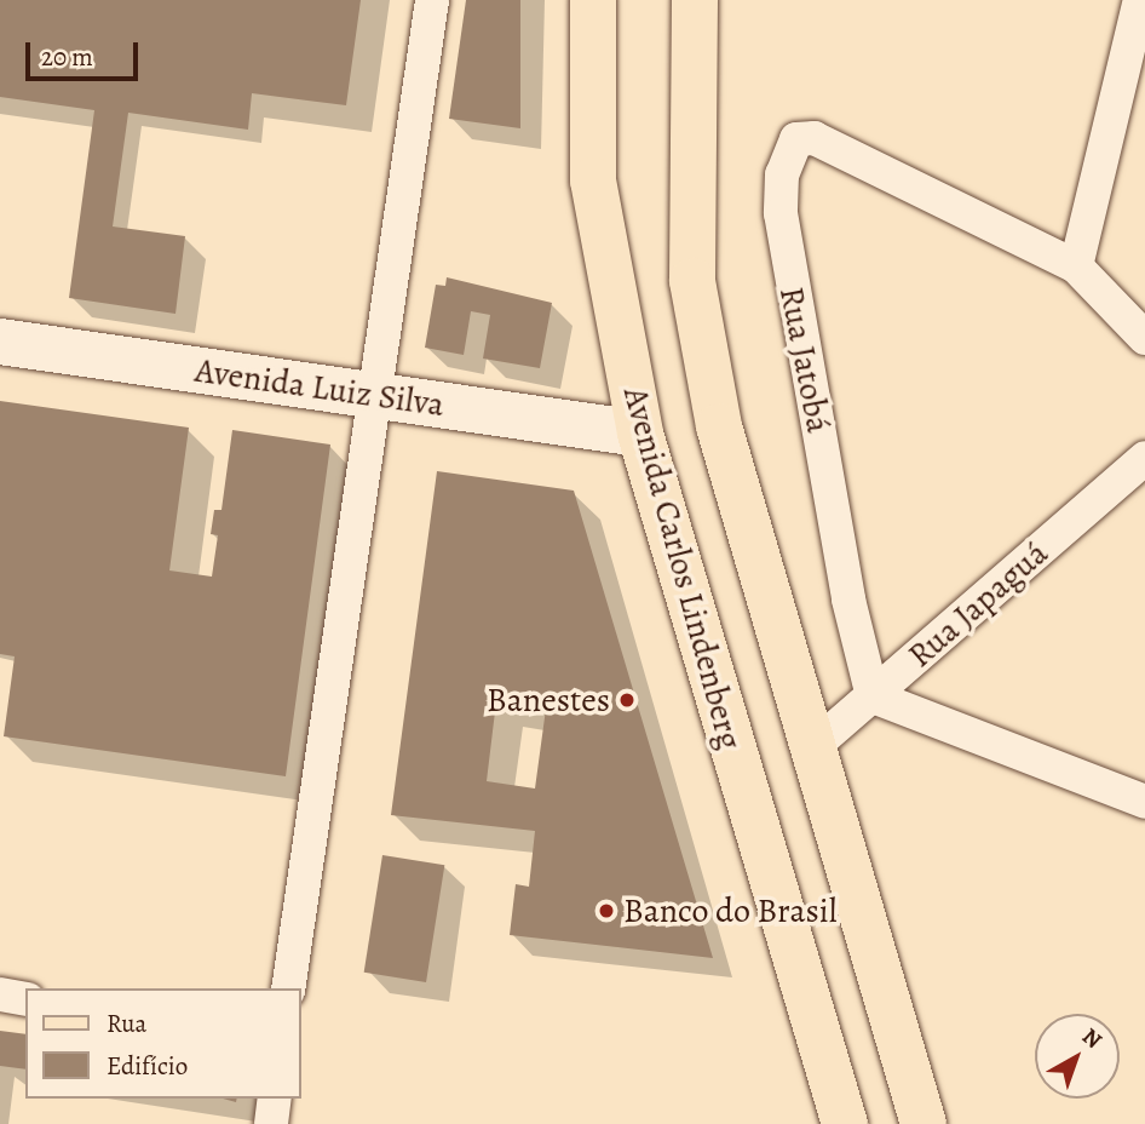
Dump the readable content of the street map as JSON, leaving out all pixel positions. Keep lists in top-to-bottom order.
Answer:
{
  "streets": {
    "main road": ["Avenida Carlos Lindenberg"],
    "street": ["Rua Jatobá", "Avenida Luiz Silva", "Rua Japaguá"]
  },
  "crossings": [
    ["Rua Jatobá", "Rua Japaguá"],
    ["Avenida Luiz Silva", "Avenida Carlos Lindenberg"]
  ],
  "places": ["Banestes", "Banco do Brasil"],
  "legend": ["Rua", "Edifício"],
  "scale_bar": "20 m",
  "north": "top right"
}
